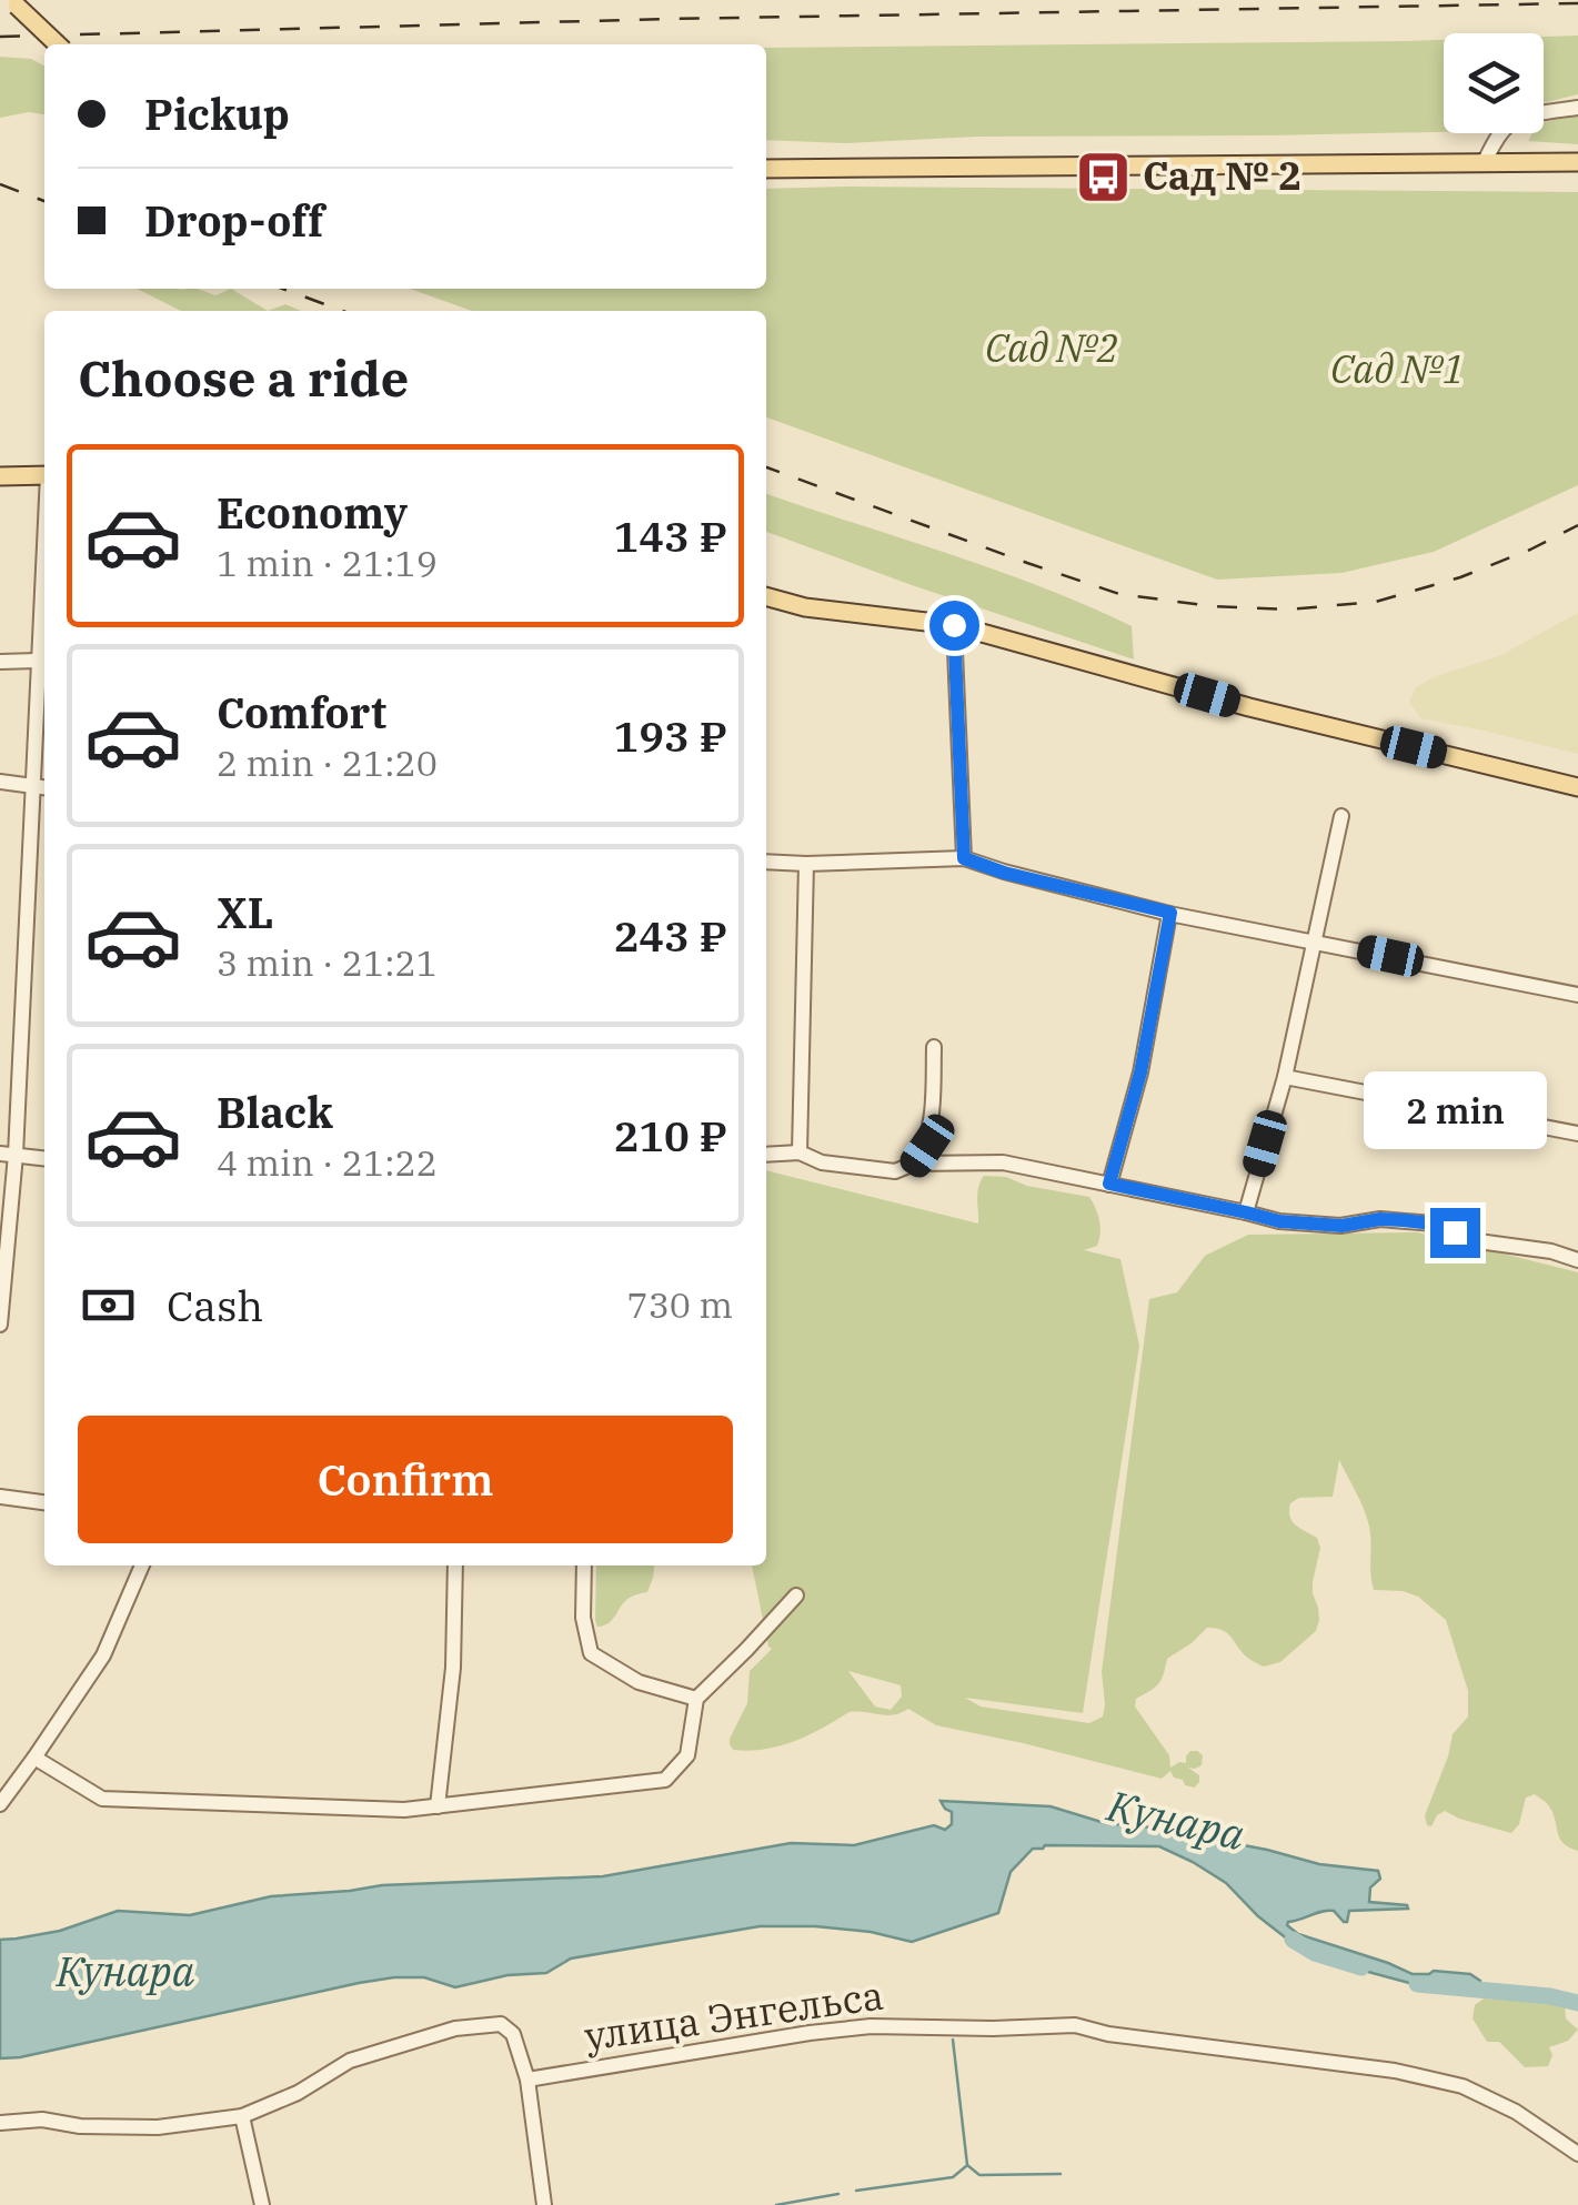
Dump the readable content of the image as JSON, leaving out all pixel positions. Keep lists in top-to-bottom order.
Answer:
{
  "streets": {
    "street": ["улица Энгельса"]
  },
  "water": ["Кунара"],
  "parks": ["Сад №2", "Сад №1"],
  "places": {
    "bus stop": ["Сад № 2"]
  },
  "page": {
    "banner": ["Pickup", "Drop-off"],
    "heading": "Choose a ride",
    "list": [
      {
        "name": "Economy",
        "note": "1 min · 21:19",
        "value": "143 ₽"
      },
      {
        "name": "Comfort",
        "note": "2 min · 21:20",
        "value": "193 ₽"
      },
      {
        "name": "XL",
        "note": "3 min · 21:21",
        "value": "243 ₽"
      },
      {
        "name": "Black",
        "note": "4 min · 21:22",
        "value": "210 ₽"
      }
    ],
    "bubble": "2 min",
    "pay": ["Cash", "730 m"],
    "buttons": "Confirm"
  }
}
